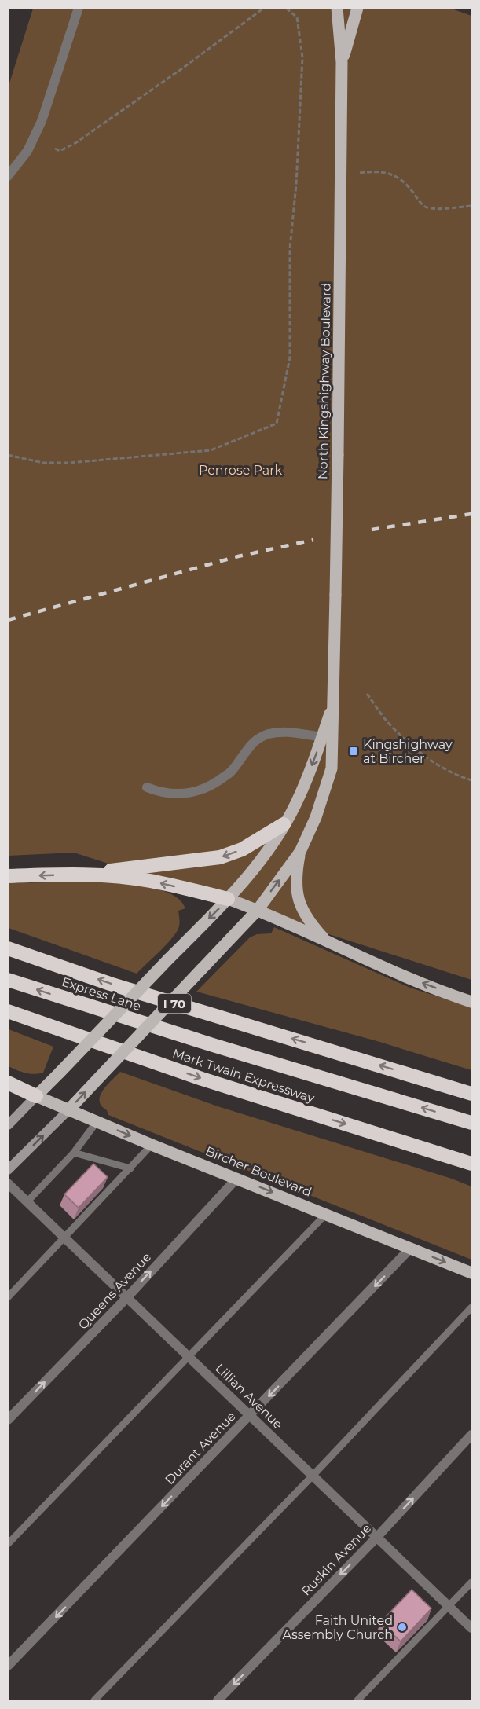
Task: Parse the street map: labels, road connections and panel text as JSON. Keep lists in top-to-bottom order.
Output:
{
  "streets": {
    "highway": ["Express Lane", "I 70", "Mark Twain Expressway"],
    "main road": ["North Kingshighway Boulevard", "Bircher Boulevard"],
    "street": [
      "Queens Avenue",
      "Lillian Avenue",
      "Durant Avenue",
      "Ruskin Avenue"
    ]
  },
  "crossings": [
    ["North Kingshighway Boulevard", "Bircher Boulevard"],
    ["Bircher Boulevard", "Queens Avenue"],
    ["Bircher Boulevard", "Durant Avenue"],
    ["Queens Avenue", "Lillian Avenue"],
    ["Lillian Avenue", "Durant Avenue"],
    ["Lillian Avenue", "Ruskin Avenue"]
  ],
  "one_way": ["Bircher Boulevard", "Queens Avenue", "Durant Avenue"],
  "parks": ["Penrose Park"],
  "places": {
    "transit": ["Kingshighway at Bircher"],
    "other": ["Faith United Assembly Church"]
  }
}
